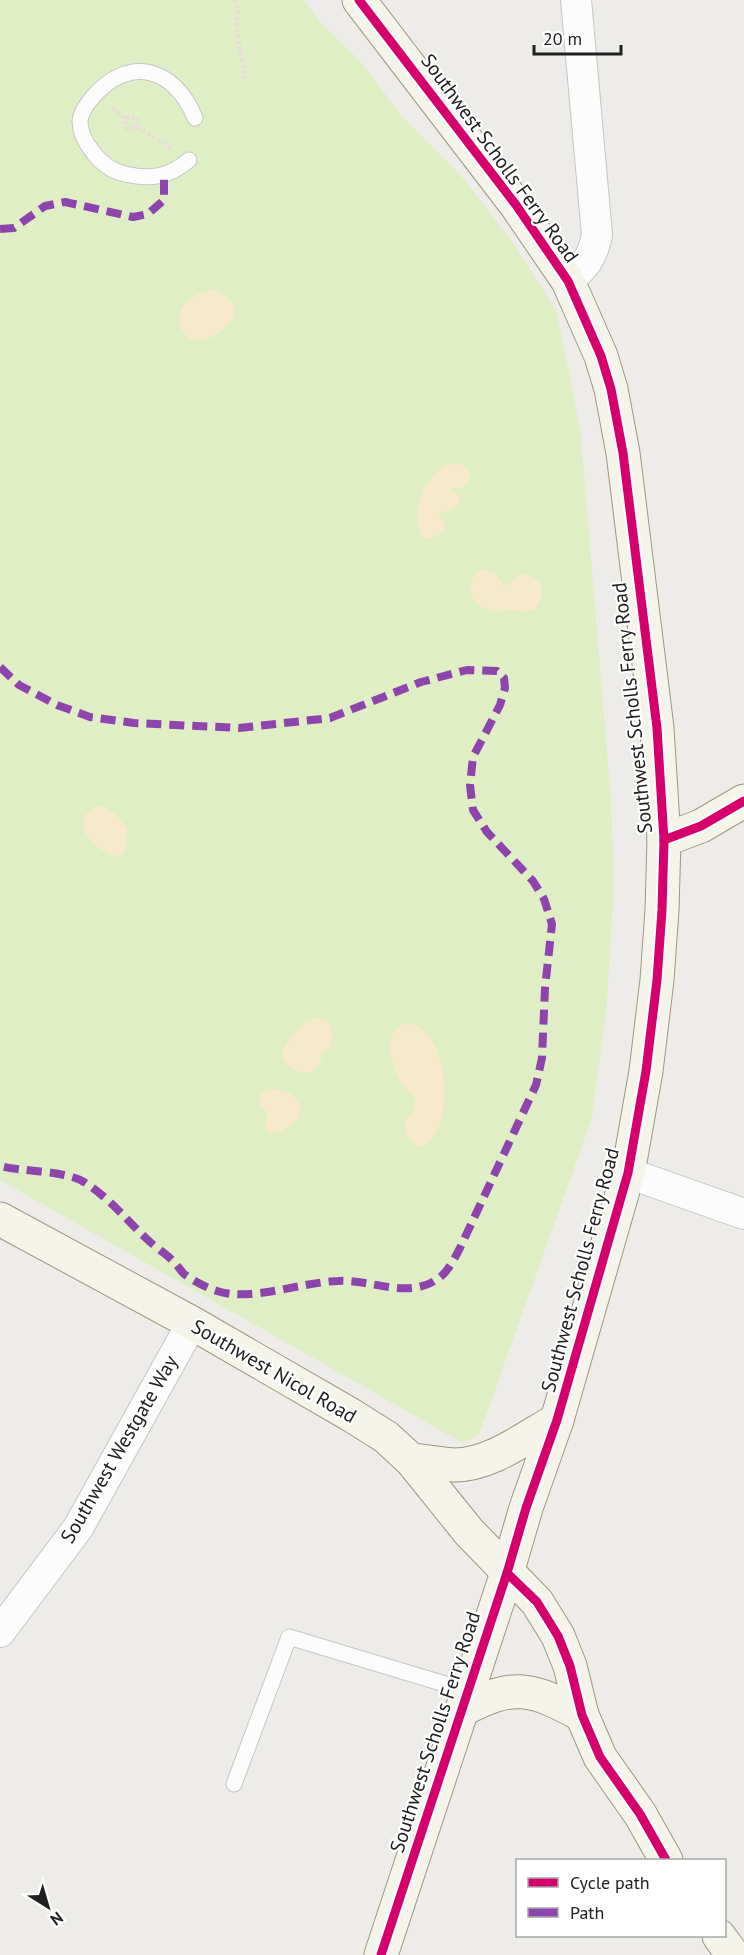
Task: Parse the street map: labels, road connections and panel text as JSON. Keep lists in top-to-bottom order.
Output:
{
  "streets": {
    "main road": ["Southwest Scholls Ferry Road", "Southwest Nicol Road"],
    "street": ["Southwest Westgate Way"]
  },
  "crossings": [
    ["Southwest Scholls Ferry Road", "Southwest Nicol Road"],
    ["Southwest Nicol Road", "Southwest Westgate Way"]
  ],
  "legend": ["Cycle path", "Path"],
  "scale_bar": "20 m",
  "north": "bottom right"
}
